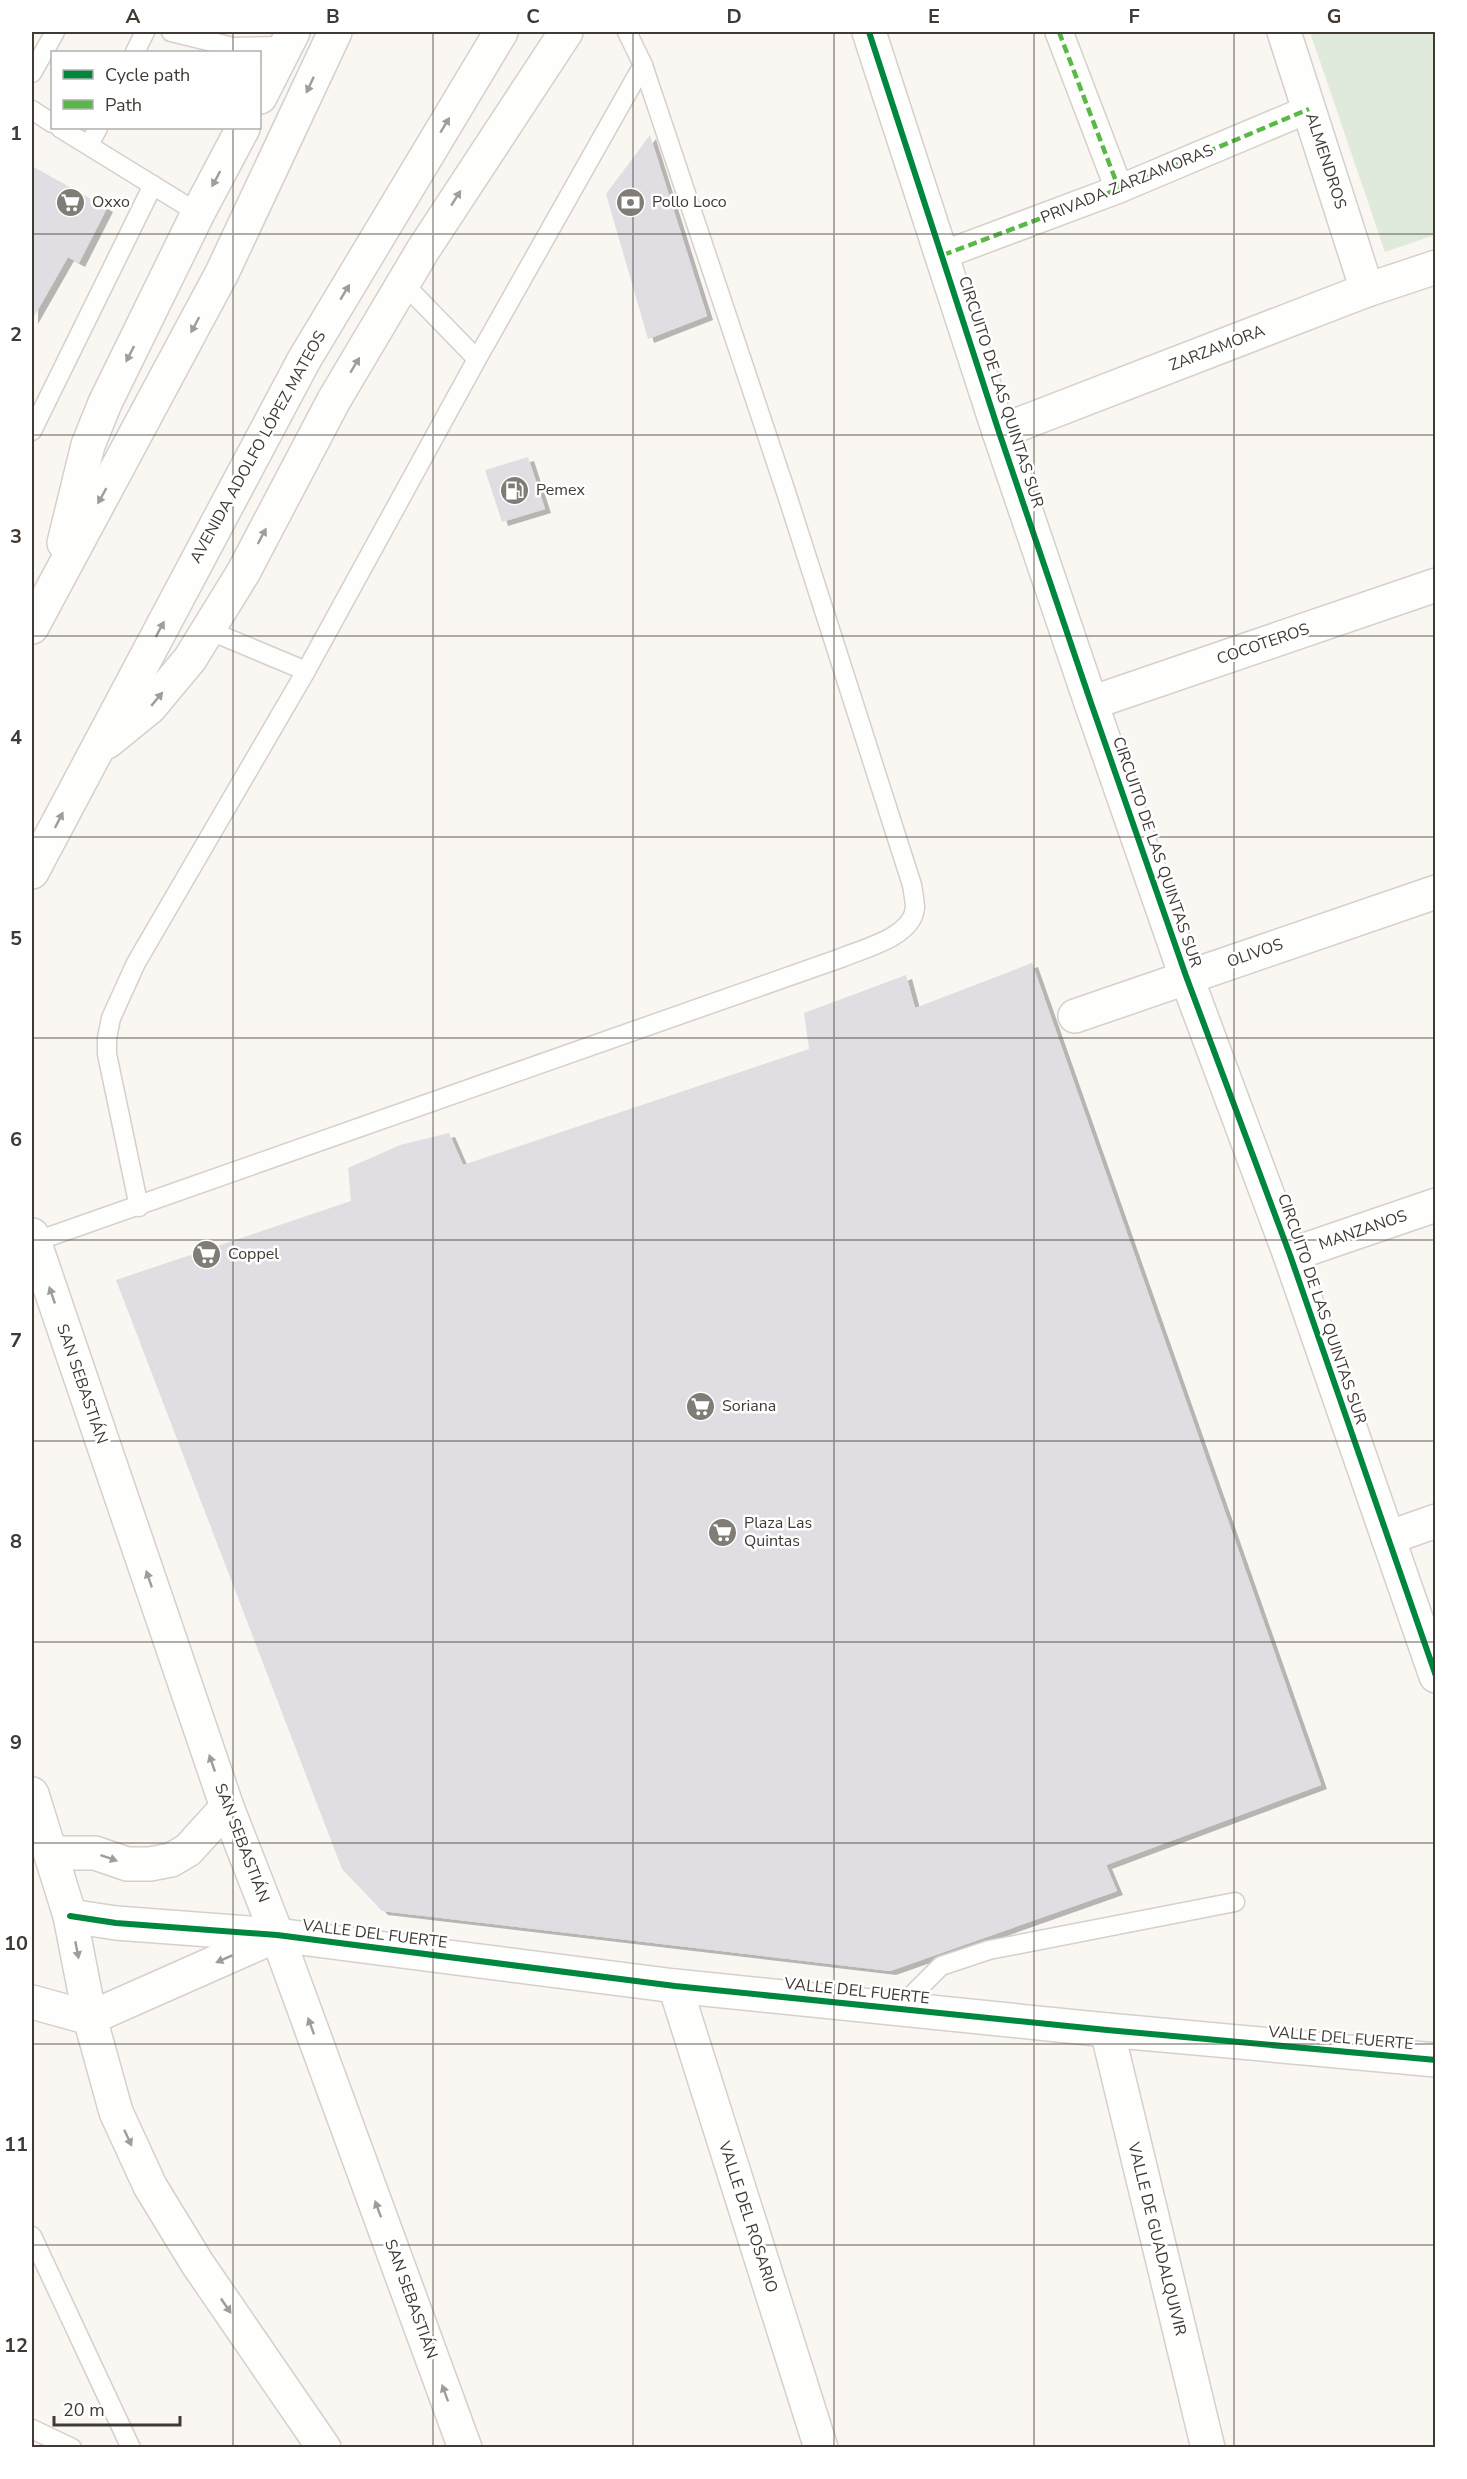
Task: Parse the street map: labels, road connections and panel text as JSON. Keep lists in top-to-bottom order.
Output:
{
  "streets": {
    "street": [
      "ALMENDROS",
      "PRIVADA ZARZAMORAS",
      "ZARZAMORA",
      "CIRCUITO DE LAS QUINTAS SUR",
      "AVENIDA ADOLFO LÓPEZ MATEOS",
      "COCOTEROS",
      "OLIVOS",
      "MANZANOS",
      "SAN SEBASTIÁN",
      "VALLE DEL FUERTE",
      "VALLE DEL ROSARIO",
      "VALLE DE GUADALQUIVIR"
    ]
  },
  "crossings": [
    ["ALMENDROS", "PRIVADA ZARZAMORAS"],
    ["ALMENDROS", "ZARZAMORA"],
    ["PRIVADA ZARZAMORAS", "CIRCUITO DE LAS QUINTAS SUR"],
    ["ZARZAMORA", "CIRCUITO DE LAS QUINTAS SUR"],
    ["CIRCUITO DE LAS QUINTAS SUR", "COCOTEROS"],
    ["CIRCUITO DE LAS QUINTAS SUR", "OLIVOS"],
    ["CIRCUITO DE LAS QUINTAS SUR", "MANZANOS"],
    ["SAN SEBASTIÁN", "VALLE DEL FUERTE"],
    ["VALLE DEL FUERTE", "VALLE DEL ROSARIO"],
    ["VALLE DEL FUERTE", "VALLE DE GUADALQUIVIR"]
  ],
  "places": {
    "supermarket": [
      "Oxxo",
      "Coppel",
      "Soriana",
      "Plaza Las Quintas"
    ],
    "bank": ["Pollo Loco"],
    "fuel station": ["Pemex"]
  },
  "legend": ["Cycle path", "Path"],
  "scale_bar": "20 m",
  "grid": {
    "columns": [
      "A",
      "B",
      "C",
      "D",
      "E",
      "F",
      "G"
    ],
    "rows": [
      "1",
      "2",
      "3",
      "4",
      "5",
      "6",
      "7",
      "8",
      "9",
      "10",
      "11",
      "12"
    ]
  }
}
